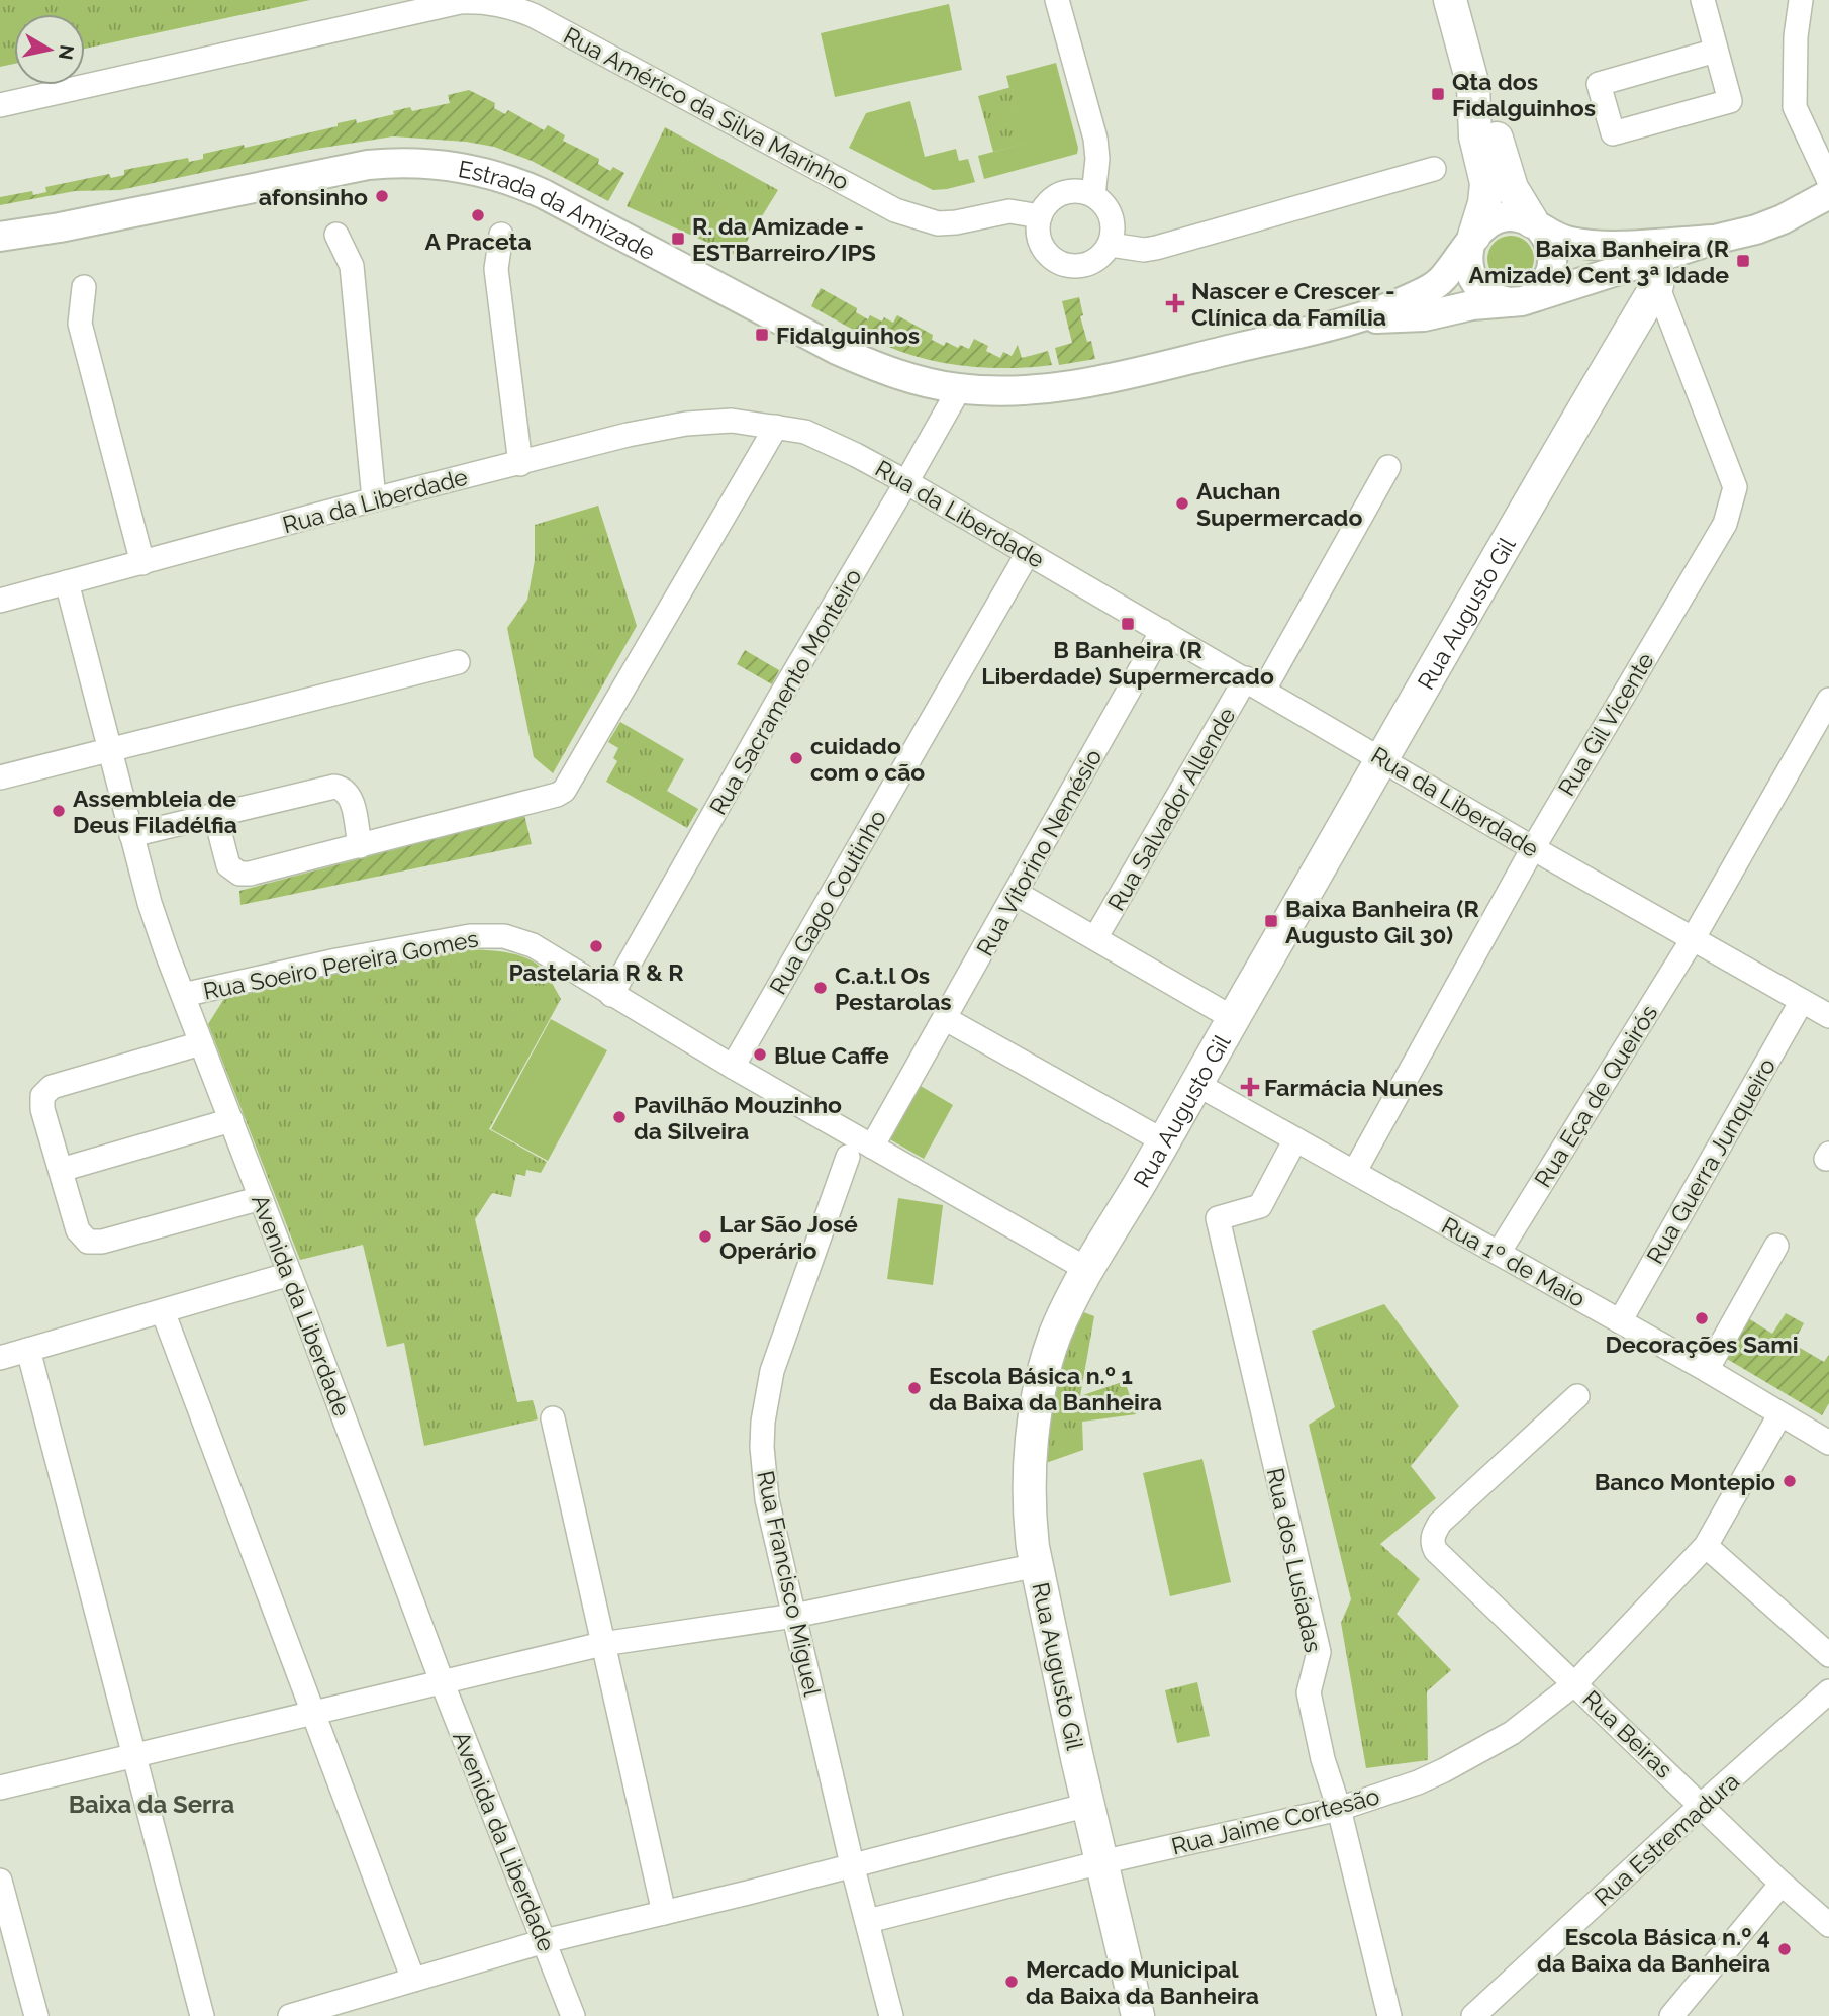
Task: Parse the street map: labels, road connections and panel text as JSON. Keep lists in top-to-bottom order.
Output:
{
  "streets": {
    "main road": ["Rua Augusto Gil"],
    "street": [
      "Rua Américo da Silva Marinho",
      "Estrada da Amizade",
      "Rua da Liberdade",
      "Rua Sacramento Monteiro",
      "Rua Gil Vicente",
      "Rua Salvador Allende",
      "Rua Vitorino Nemésio",
      "Rua Gago Coutinho",
      "Rua Soeiro Pereira Gomes",
      "Rua Eça de Queirós",
      "Rua Guerra Junqueiro",
      "Rua 1º de Maio",
      "Avenida da Liberdade",
      "Rua dos Lusíadas",
      "Rua Francisco Miguel",
      "Rua Beiras",
      "Rua Jaime Cortesão",
      "Rua Estremadura"
    ]
  },
  "crossings": [
    ["Estrada da Amizade", "Rua Sacramento Monteiro"],
    ["Rua da Liberdade", "Rua Augusto Gil"],
    ["Rua da Liberdade", "Rua Sacramento Monteiro"],
    ["Rua da Liberdade", "Rua Gil Vicente"],
    ["Rua da Liberdade", "Rua Salvador Allende"],
    ["Rua da Liberdade", "Rua Vitorino Nemésio"],
    ["Rua da Liberdade", "Rua Gago Coutinho"],
    ["Rua da Liberdade", "Rua Eça de Queirós"],
    ["Rua da Liberdade", "Rua Guerra Junqueiro"],
    ["Rua da Liberdade", "Avenida da Liberdade"],
    ["Rua Augusto Gil", "Rua Gil Vicente"],
    ["Rua Augusto Gil", "Rua Soeiro Pereira Gomes"],
    ["Rua Augusto Gil", "Rua 1º de Maio"],
    ["Rua Augusto Gil", "Rua Jaime Cortesão"],
    ["Rua Sacramento Monteiro", "Rua Soeiro Pereira Gomes"],
    ["Rua Gil Vicente", "Rua 1º de Maio"],
    ["Rua Vitorino Nemésio", "Rua Soeiro Pereira Gomes"],
    ["Rua Gago Coutinho", "Rua Soeiro Pereira Gomes"],
    ["Rua Soeiro Pereira Gomes", "Avenida da Liberdade"],
    ["Rua Eça de Queirós", "Rua 1º de Maio"],
    ["Rua Guerra Junqueiro", "Rua 1º de Maio"],
    ["Rua 1º de Maio", "Rua dos Lusíadas"],
    ["Rua 1º de Maio", "Rua Jaime Cortesão"],
    ["Rua dos Lusíadas", "Rua Jaime Cortesão"],
    ["Rua Francisco Miguel", "Rua Jaime Cortesão"],
    ["Rua Beiras", "Rua Jaime Cortesão"],
    ["Rua Beiras", "Rua Estremadura"]
  ],
  "districts": ["Baixa da Serra"],
  "places": {
    "transit": [
      "Qta dos Fidalguinhos",
      "R. da Amizade - ESTBarreiro/IPS",
      "Baixa Banheira (R Amizade) Cent 3ª Idade",
      "Fidalguinhos",
      "B Banheira (R Liberdade) Supermercado",
      "Baixa Banheira (R Augusto Gil 30)"
    ],
    "other": [
      "afonsinho",
      "A Praceta",
      "Auchan Supermercado",
      "cuidado com o cão",
      "Assembleia de Deus Filadélfia",
      "Pastelaria R & R",
      "C.a.t.l Os Pestarolas",
      "Blue Caffe",
      "Pavilhão Mouzinho da Silveira",
      "Lar São José Operário",
      "Decorações Sami",
      "Escola Básica n.º 1 da Baixa da Banheira",
      "Banco Montepio",
      "Escola Básica n.º 4 da Baixa da Banheira",
      "Mercado Municipal da Baixa da Banheira"
    ],
    "health": ["Nascer e Crescer - Clínica da Família", "Farmácia Nunes"]
  },
  "north": "right"
}
